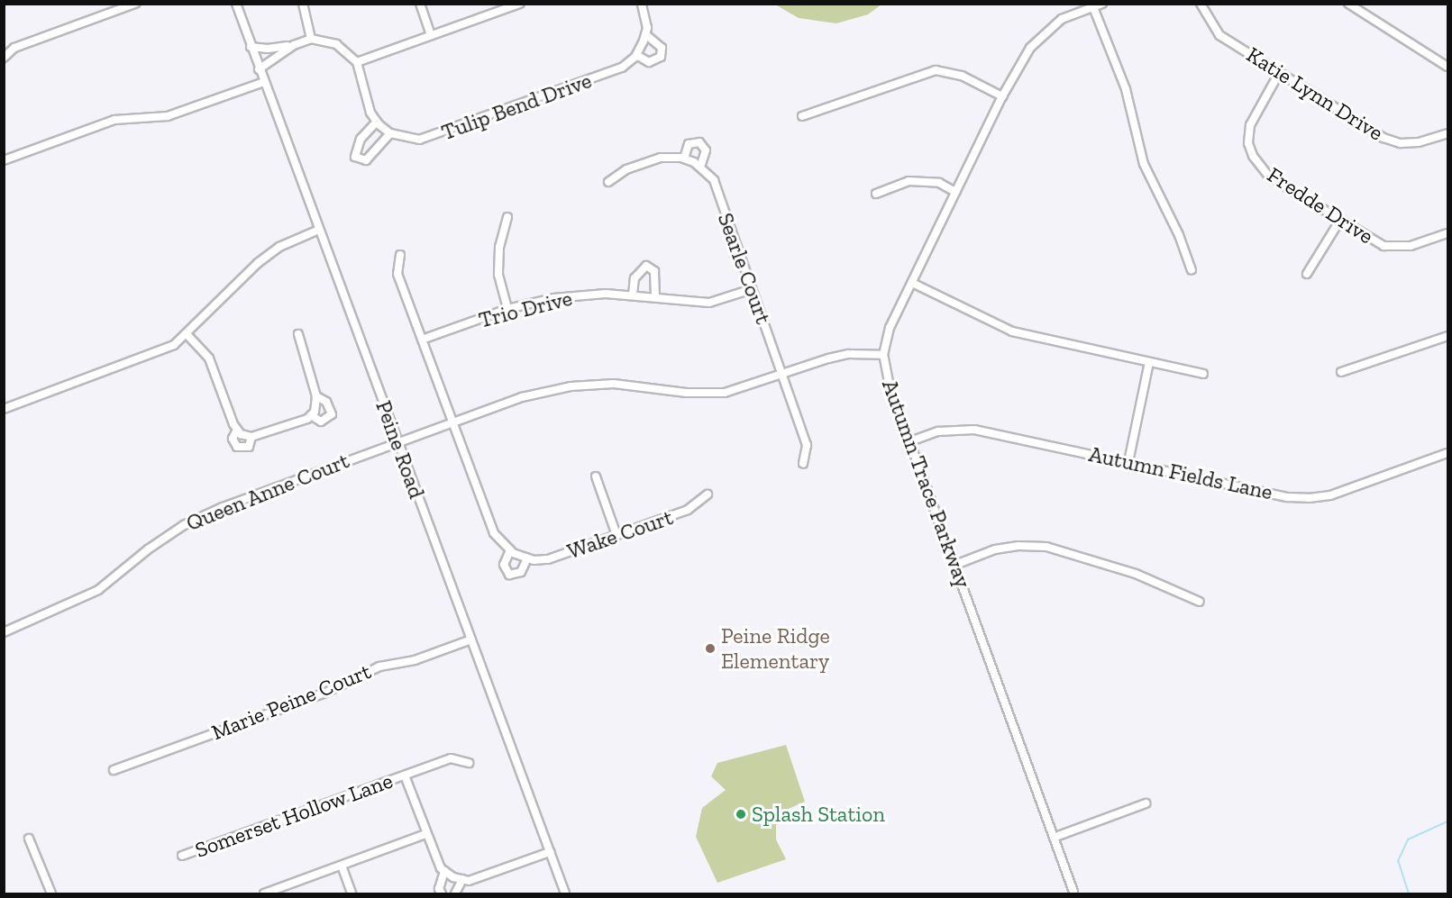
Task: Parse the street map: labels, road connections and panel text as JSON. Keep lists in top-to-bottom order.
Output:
{
  "streets": {
    "street": [
      "Katie Lynn Drive",
      "Tulip Bend Drive",
      "Fredde Drive",
      "Searle Court",
      "Trio Drive",
      "Peine Road",
      "Autumn Fields Lane",
      "Autumn Trace Parkway",
      "Queen Anne Court",
      "Wake Court",
      "Marie Peine Court",
      "Somerset Hollow Lane"
    ]
  },
  "crossings": [
    ["Katie Lynn Drive", "Fredde Drive"],
    ["Searle Court", "Trio Drive"],
    ["Searle Court", "Queen Anne Court"],
    ["Trio Drive", "Wake Court"],
    ["Peine Road", "Queen Anne Court"],
    ["Peine Road", "Marie Peine Court"],
    ["Autumn Fields Lane", "Autumn Trace Parkway"],
    ["Autumn Trace Parkway", "Queen Anne Court"],
    ["Queen Anne Court", "Wake Court"]
  ],
  "places": ["Peine Ridge Elementary", "Splash Station"]
}
